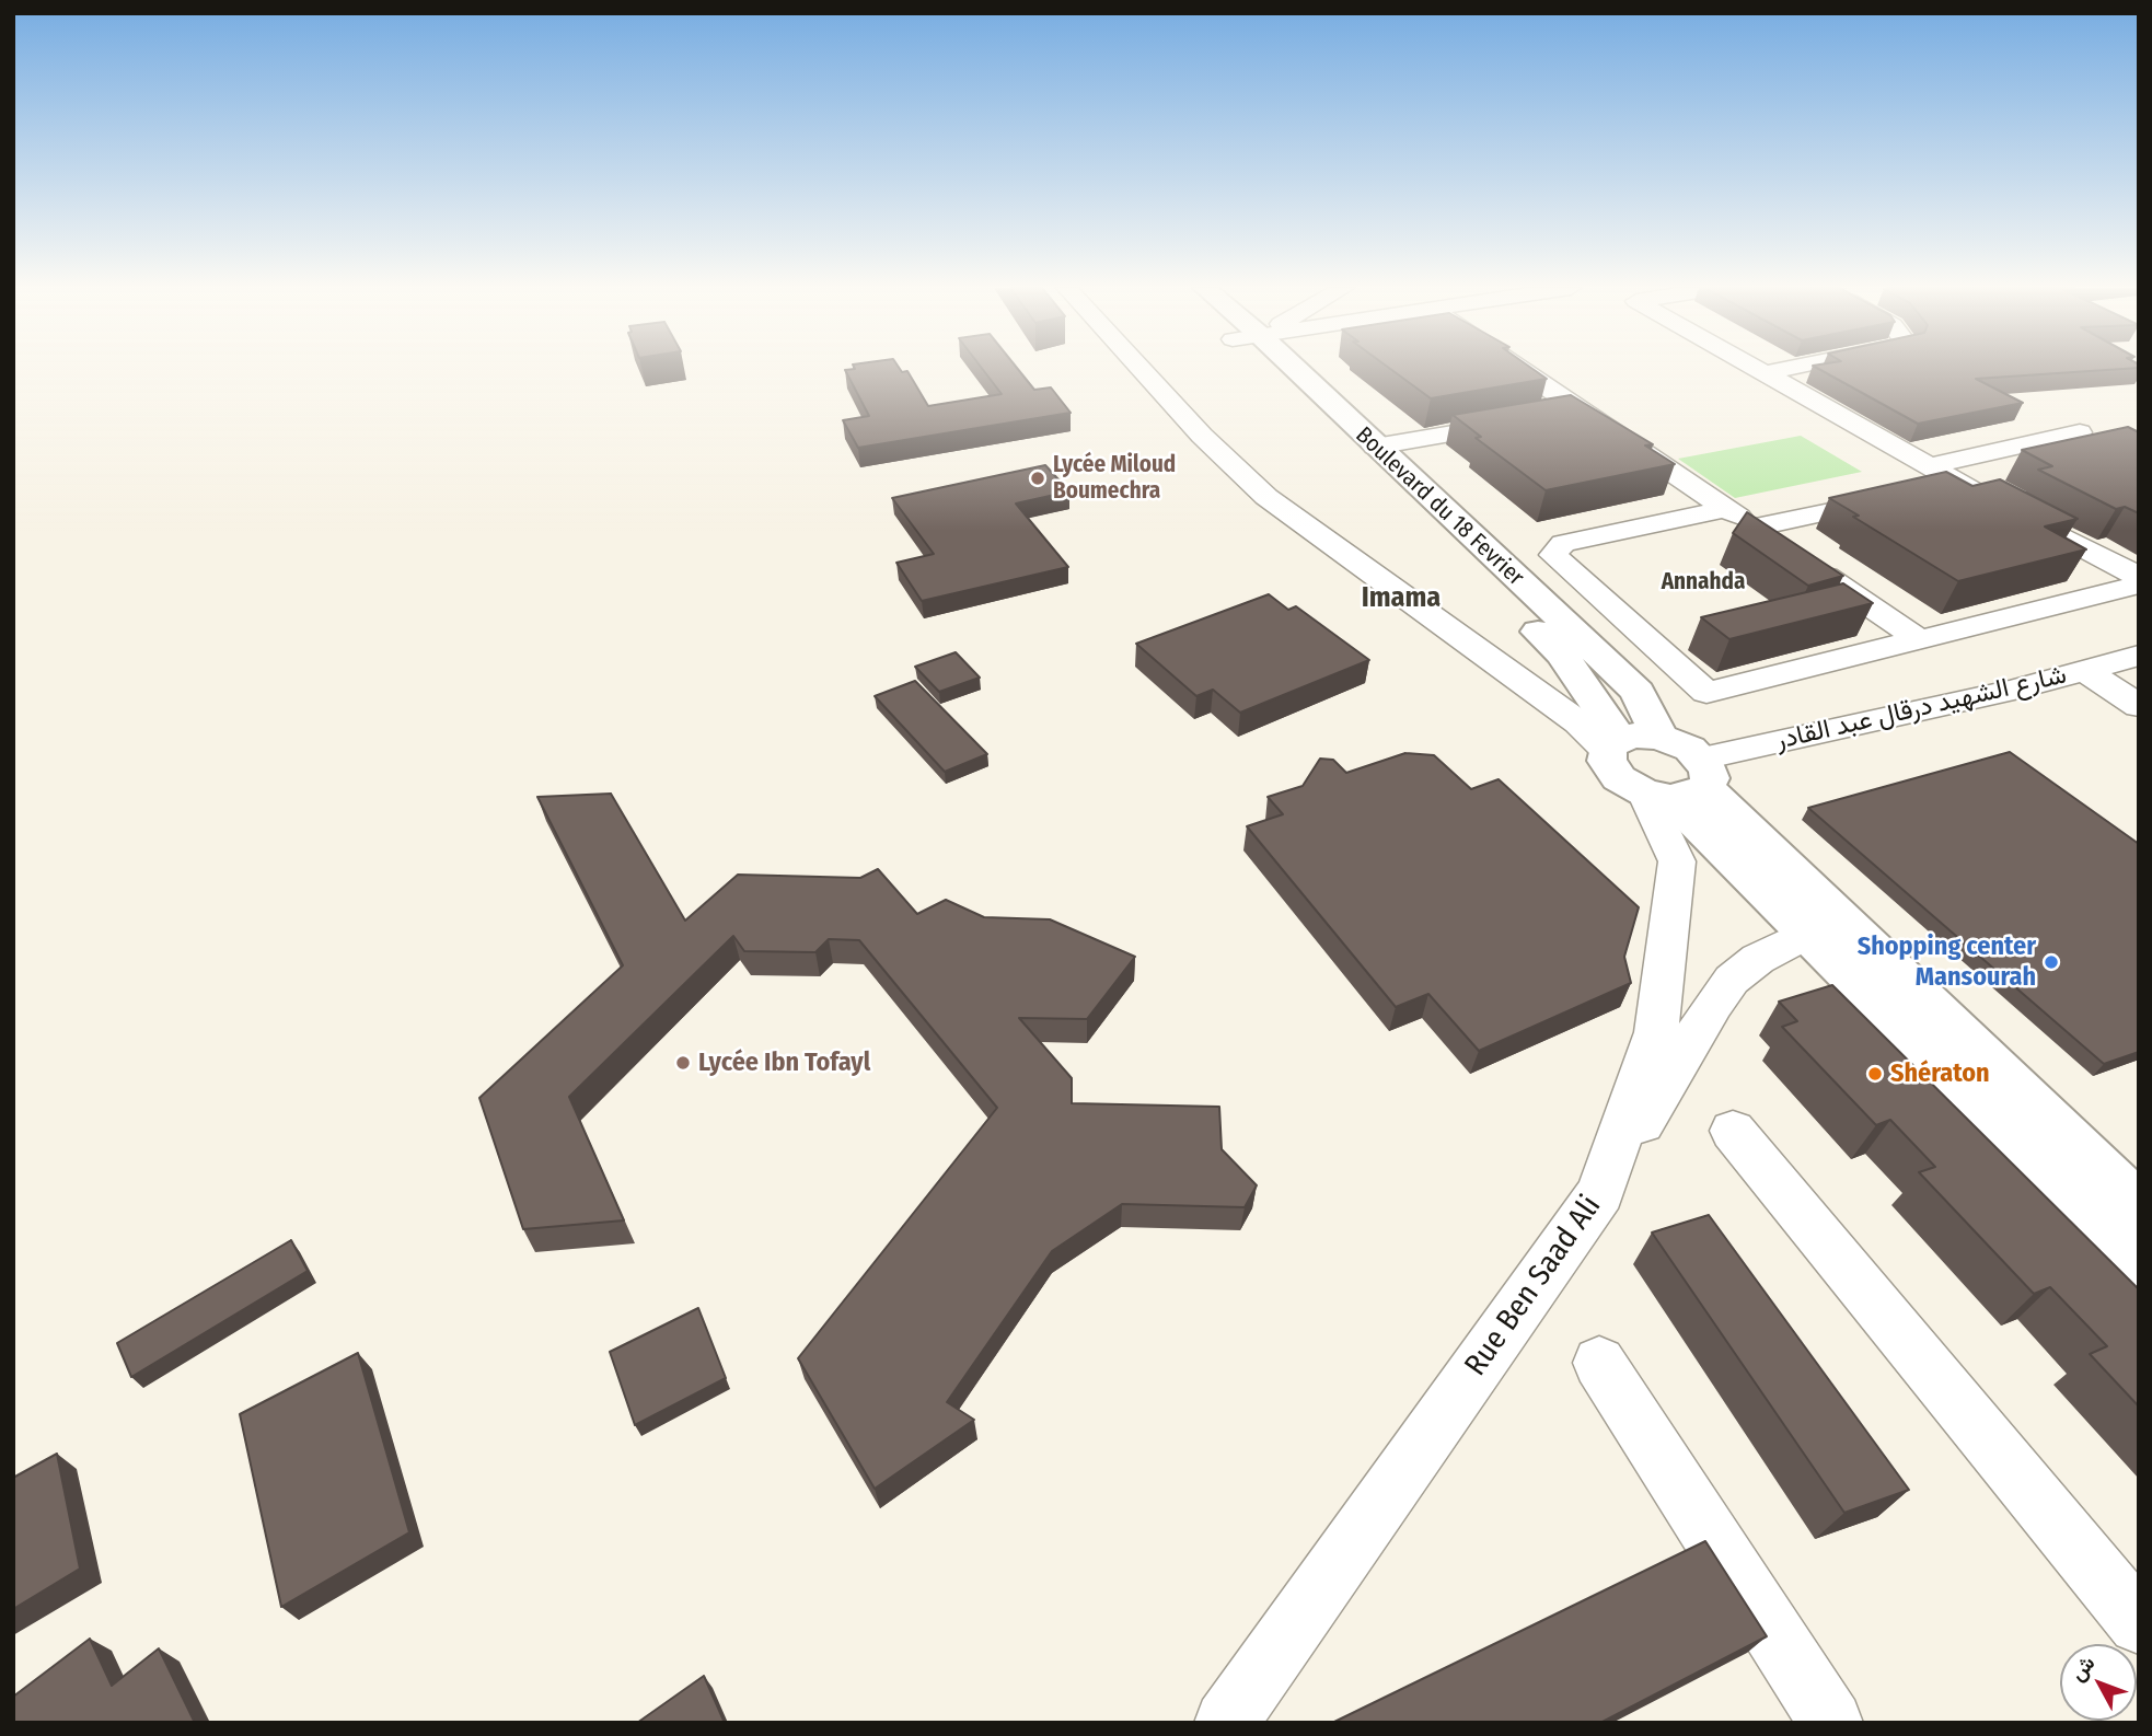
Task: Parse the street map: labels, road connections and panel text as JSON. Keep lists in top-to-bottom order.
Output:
{
  "streets": {
    "main road": ["Boulevard du 18 Fevrier"],
    "street": ["شارع الشهيد درقال عبد القادر", "Rue Ben Saad Ali"]
  },
  "crossings": [
    ["Boulevard du 18 Fevrier", "شارع الشهيد درقال عبد القادر"],
    ["Boulevard du 18 Fevrier", "Rue Ben Saad Ali"],
    ["شارع الشهيد درقال عبد القادر", "Rue Ben Saad Ali"]
  ],
  "districts": ["Annahda", "Imama"],
  "places": [
    "Lycée Miloud Boumechra",
    "Shopping center Mansourah",
    "Lycée Ibn Tofayl",
    "Shératon"
  ],
  "north": "top left"
}
